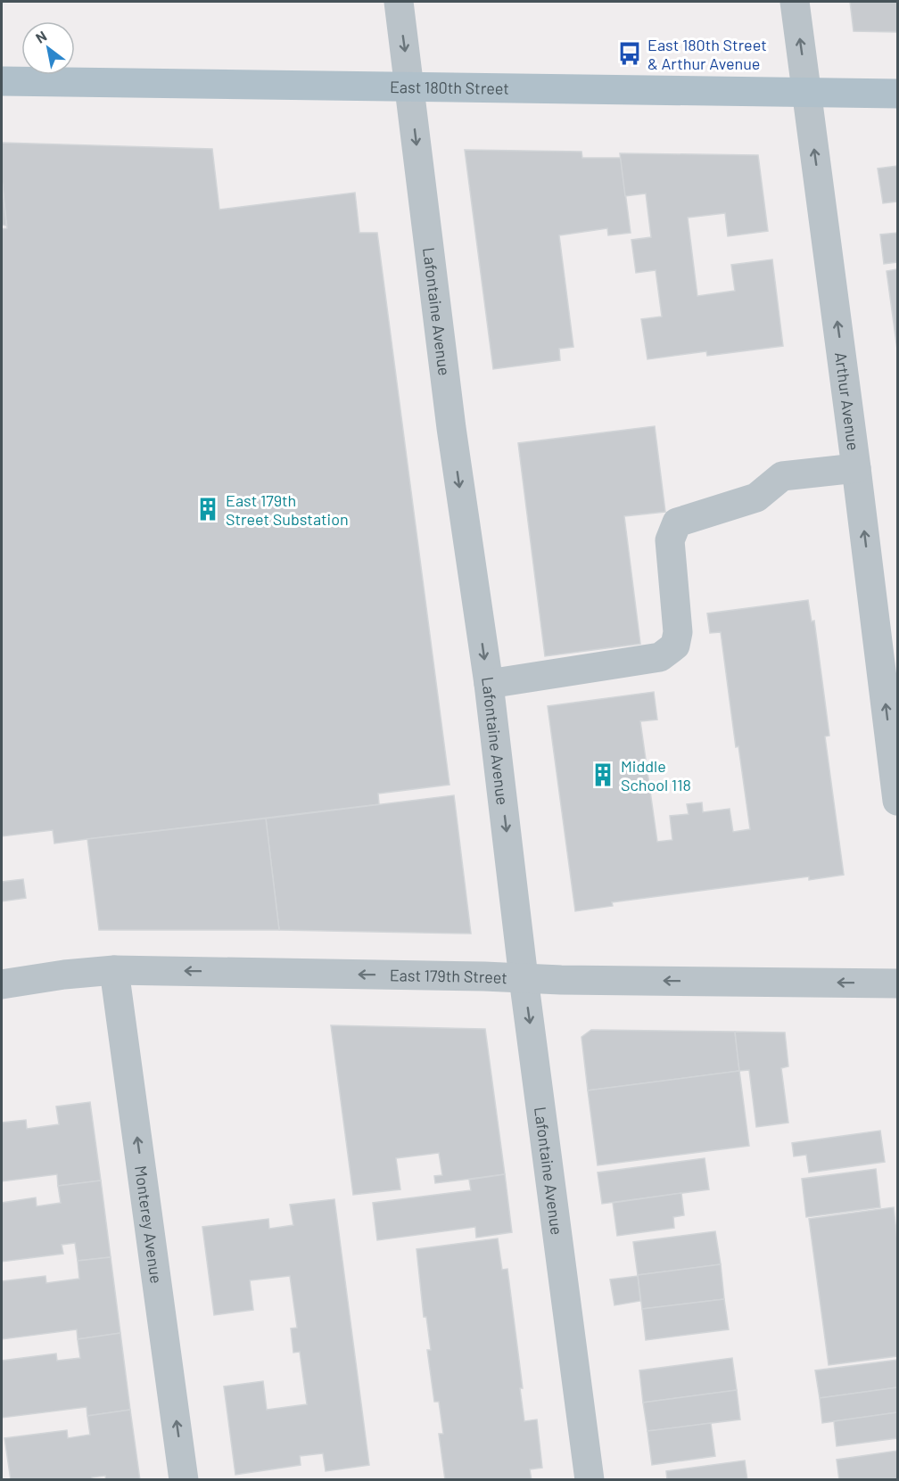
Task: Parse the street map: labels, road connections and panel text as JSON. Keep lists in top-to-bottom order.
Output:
{
  "streets": {
    "main road": ["East 180th Street"],
    "street": [
      "Lafontaine Avenue",
      "Arthur Avenue",
      "East 179th Street",
      "Monterey Avenue"
    ]
  },
  "crossings": [
    ["East 180th Street", "Lafontaine Avenue"],
    ["East 180th Street", "Arthur Avenue"],
    ["Lafontaine Avenue", "East 179th Street"],
    ["East 179th Street", "Monterey Avenue"]
  ],
  "one_way": [
    "Lafontaine Avenue",
    "Arthur Avenue",
    "East 179th Street",
    "Monterey Avenue"
  ],
  "places": {
    "bus stop": ["East 180th Street & Arthur Avenue"],
    "building": ["East 179th Street Substation", "Middle School 118"]
  },
  "north": "top left"
}
